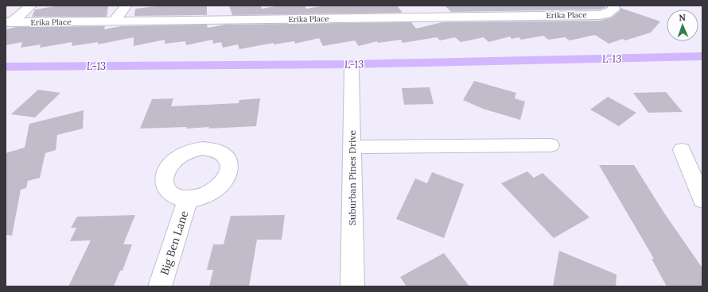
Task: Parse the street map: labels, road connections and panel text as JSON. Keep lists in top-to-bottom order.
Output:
{
  "streets": {
    "street": ["Erika Place", "Suburban Pines Drive", "Big Ben Lane"]
  },
  "water": ["L-13"],
  "north": "top"
}
